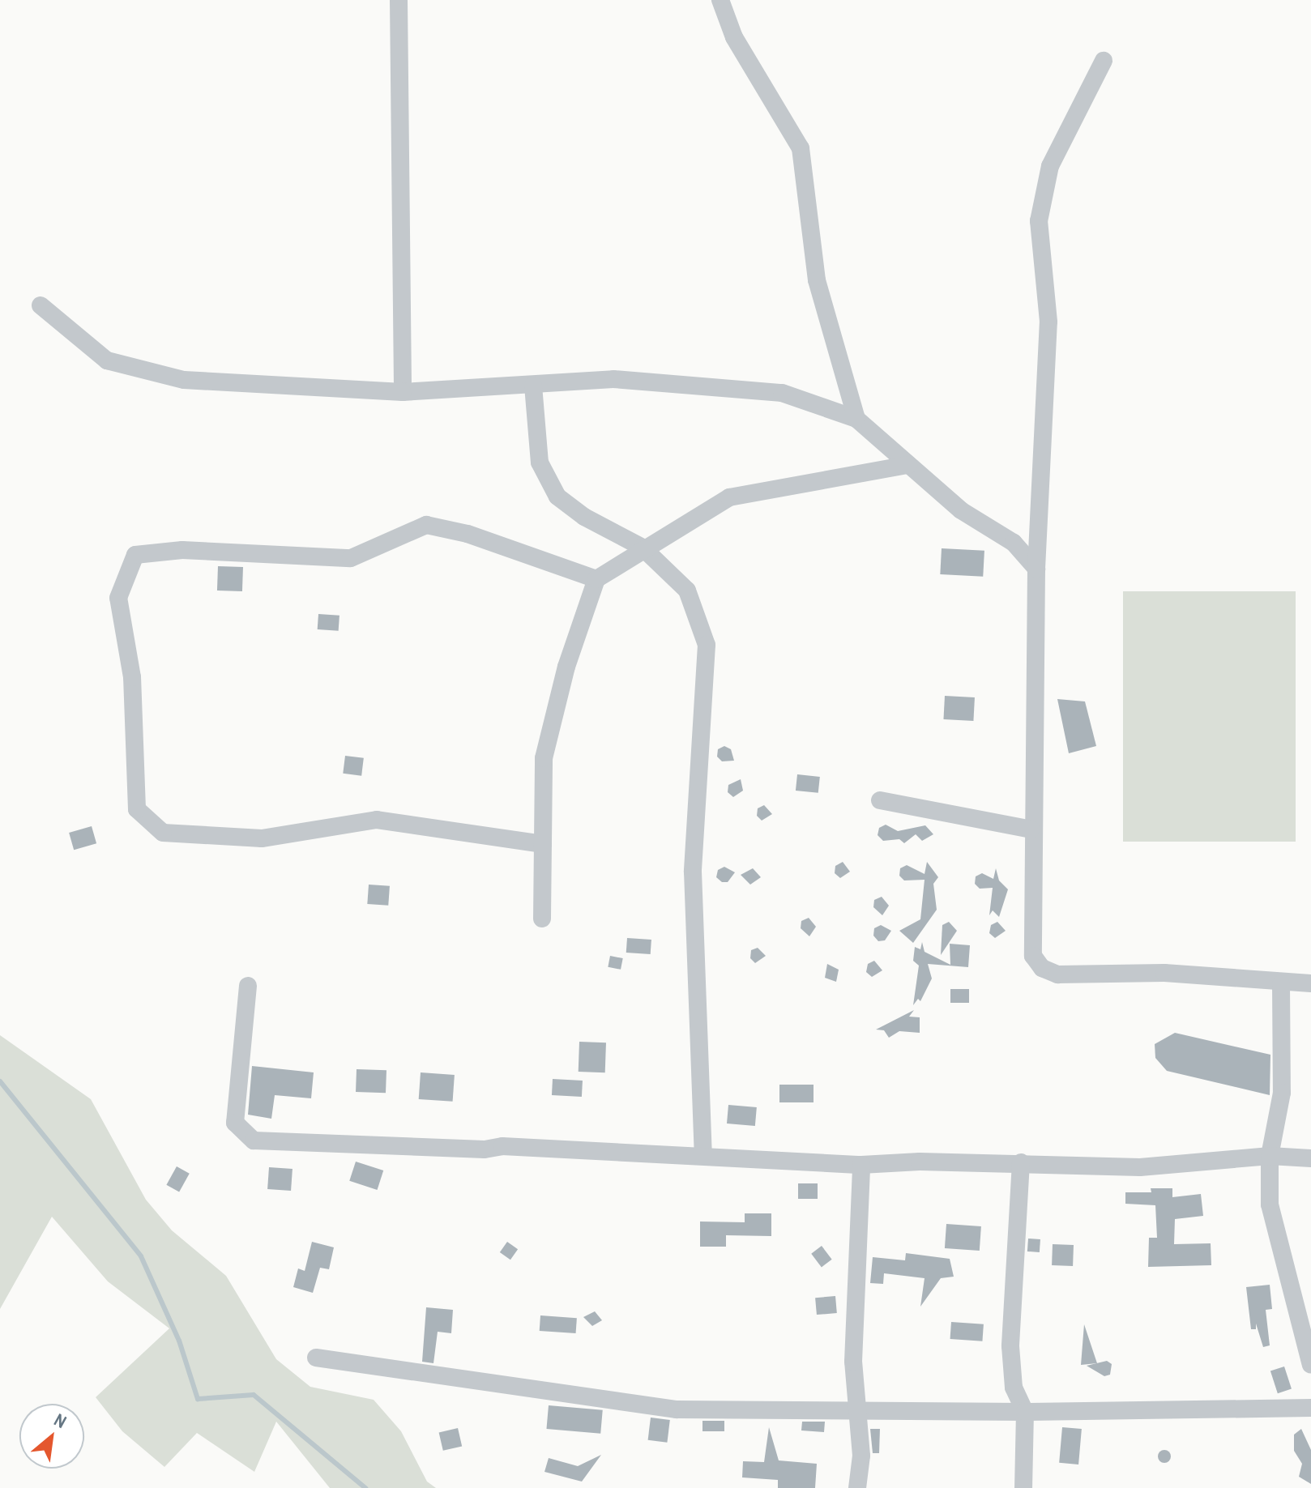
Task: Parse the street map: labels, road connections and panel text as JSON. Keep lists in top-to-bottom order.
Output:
{
  "north": "top right"
}
